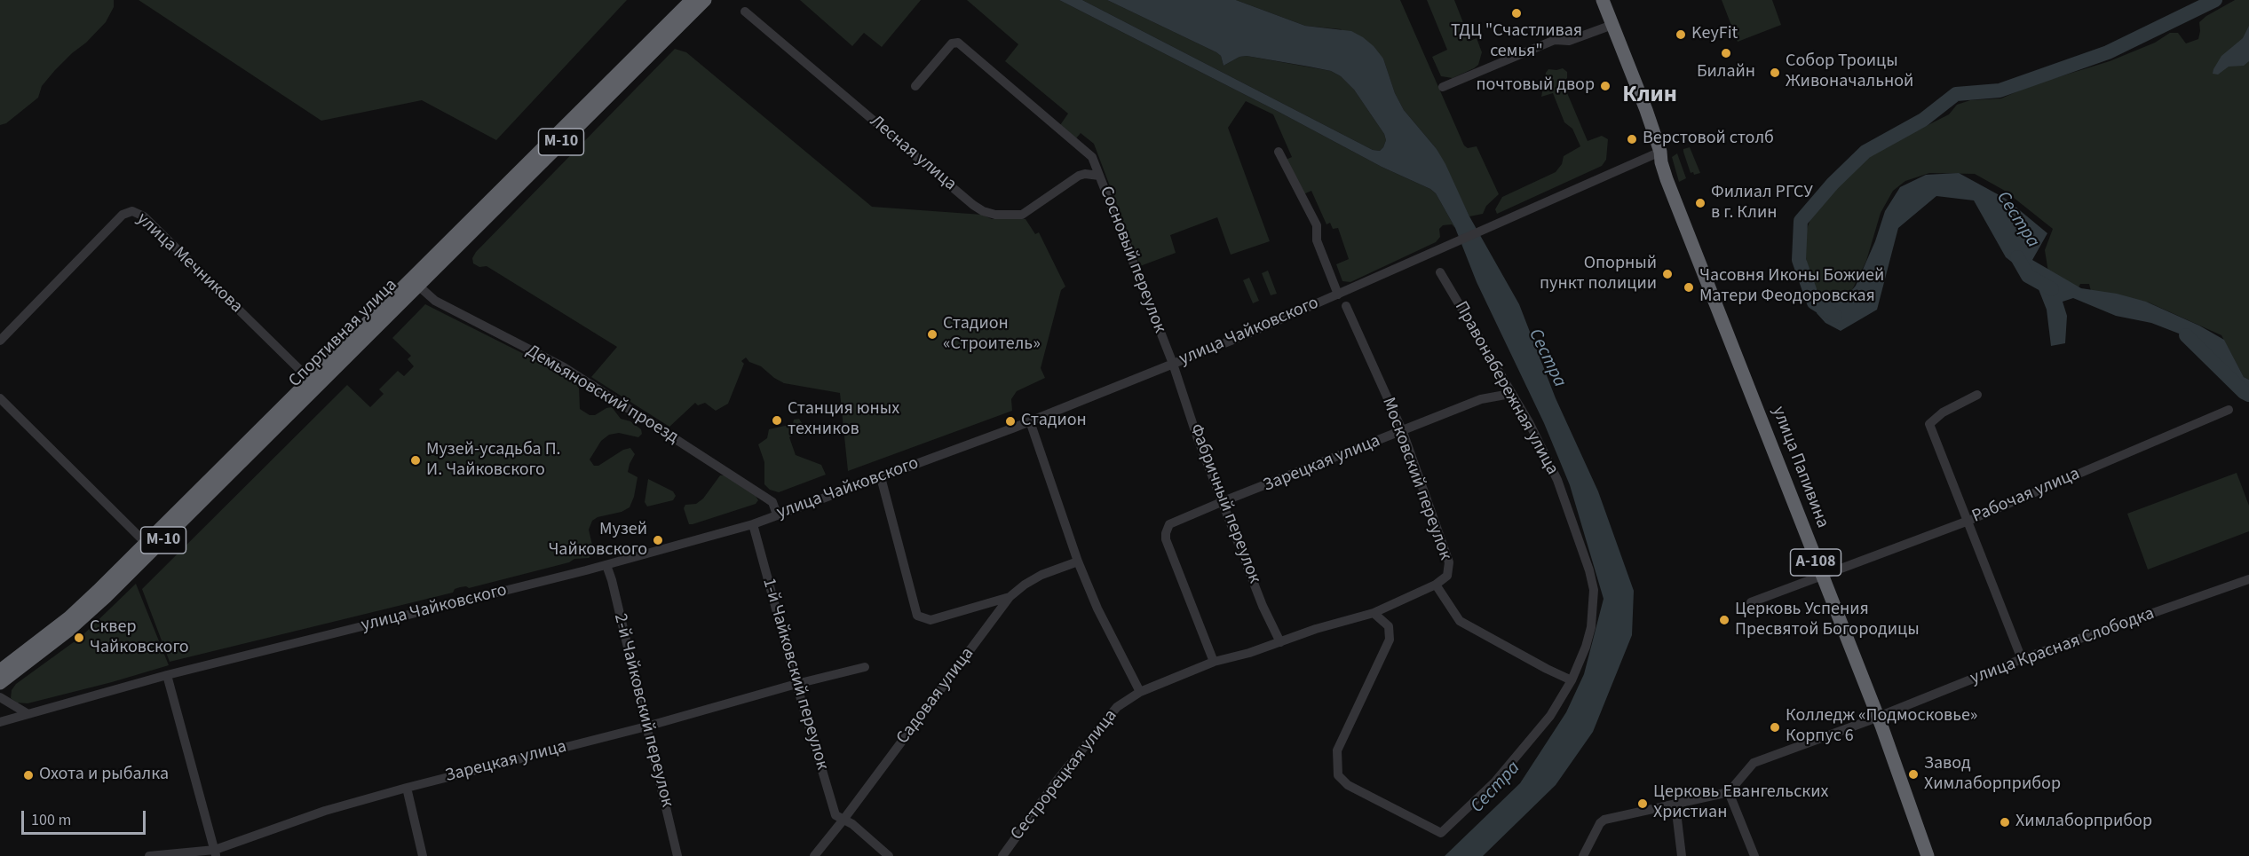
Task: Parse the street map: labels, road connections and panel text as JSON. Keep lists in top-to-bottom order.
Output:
{
  "streets": {
    "highway": [
      "М-10",
      "Спортивная улица",
      "улица Папивина",
      "А-108"
    ],
    "street": [
      "Лесная улица",
      "Сосновый переулок",
      "улица Мечникова",
      "улица Чайковского",
      "Правонабережная улица",
      "Демьяновский проезд",
      "Зарецкая улица",
      "Московский переулок",
      "Рабочая улица",
      "Фабричный переулок",
      "улица Красная Слободка",
      "1-й Чайковский переулок",
      "Садовая улица",
      "2-й Чайковский переулок",
      "Сестрорецкая улица"
    ]
  },
  "crossings": [
    ["Лесная улица", "Сосновый переулок"],
    ["Сосновый переулок", "улица Чайковского"],
    ["Сосновый переулок", "Фабричный переулок"],
    ["улица Мечникова", "Спортивная улица"],
    ["улица Чайковского", "Демьяновский проезд"],
    ["улица Чайковского", "улица Папивина"],
    ["улица Чайковского", "Фабричный переулок"],
    ["улица Чайковского", "А-108"],
    ["улица Чайковского", "1-й Чайковский переулок"],
    ["улица Чайковского", "2-й Чайковский переулок"],
    ["Спортивная улица", "Демьяновский проезд"],
    ["Правонабережная улица", "Зарецкая улица"],
    ["Правонабережная улица", "Московский переулок"],
    ["Зарецкая улица", "Московский переулок"],
    ["Зарецкая улица", "Фабричный переулок"],
    ["Зарецкая улица", "1-й Чайковский переулок"],
    ["Зарецкая улица", "2-й Чайковский переулок"],
    ["Зарецкая улица", "Сестрорецкая улица"],
    ["улица Папивина", "Рабочая улица"],
    ["улица Папивина", "А-108"],
    ["улица Папивина", "улица Красная Слободка"],
    ["Московский переулок", "Фабричный переулок"],
    ["Московский переулок", "Сестрорецкая улица"],
    ["Фабричный переулок", "Сестрорецкая улица"],
    ["1-й Чайковский переулок", "Садовая улица"]
  ],
  "districts": ["Клин"],
  "water": ["Сестра"],
  "places": [
    "ТДЦ \"Счастливая семья\"",
    "KeyFit",
    "Билайн",
    "Собор Троицы Живоначальной",
    "почтовый двор",
    "Верстовой столб",
    "Филиал РГСУ в г. Клин",
    "Опорный пункт полиции",
    "Часовня Иконы Божией Матери Феодоровская",
    "Стадион «Строитель»",
    "Станция юных техников",
    "Стадион",
    "Музей-усадьба П. И. Чайковского",
    "Музей Чайковского",
    "Церковь Успения Пресвятой Богородицы",
    "Сквер Чайковского",
    "Колледж «Подмосковье» Корпус 6",
    "Завод Химлаборприбор",
    "Охота и рыбалка",
    "Церковь Евангельских Христиан",
    "Химлаборприбор"
  ],
  "scale_bar": "100 m"
}
